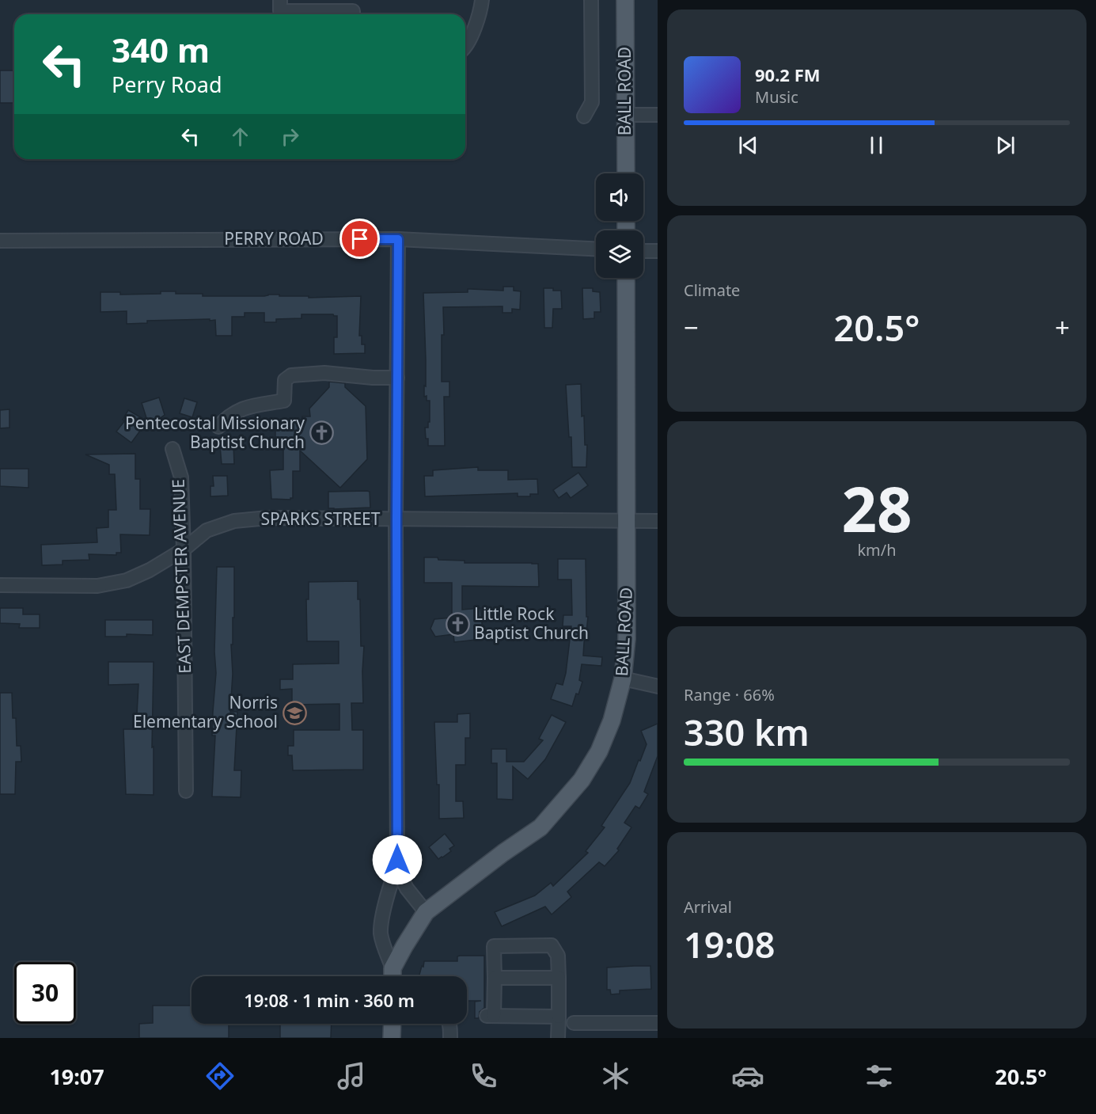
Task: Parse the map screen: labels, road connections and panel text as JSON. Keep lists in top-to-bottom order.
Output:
{
  "streets": {
    "main road": ["BALL ROAD"],
    "street": ["PERRY ROAD", "SPARKS STREET", "EAST DEMPSTER AVENUE"]
  },
  "crossings": [
    ["BALL ROAD", "SPARKS STREET"],
    ["SPARKS STREET", "EAST DEMPSTER AVENUE"]
  ],
  "places": {
    "church": ["Pentecostal Missionary Baptist Church", "Little Rock Baptist Church"],
    "school or university": ["Norris Elementary School"]
  },
  "page": {
    "turn": ["340 m", "Perry Road"],
    "song": ["90.2 FM", "Music"],
    "tile": [
      "Climate",
      ["28", "km/h"],
      ["Range · 66%", "330 km"],
      ["Arrival", "19:08"]
    ],
    "heat": ["−", "20.5°", "+"],
    "limit": "30",
    "trip": "19:08 · 1 min · 360 m",
    "tabs": ["19:07", "20.5°"]
  }
}
